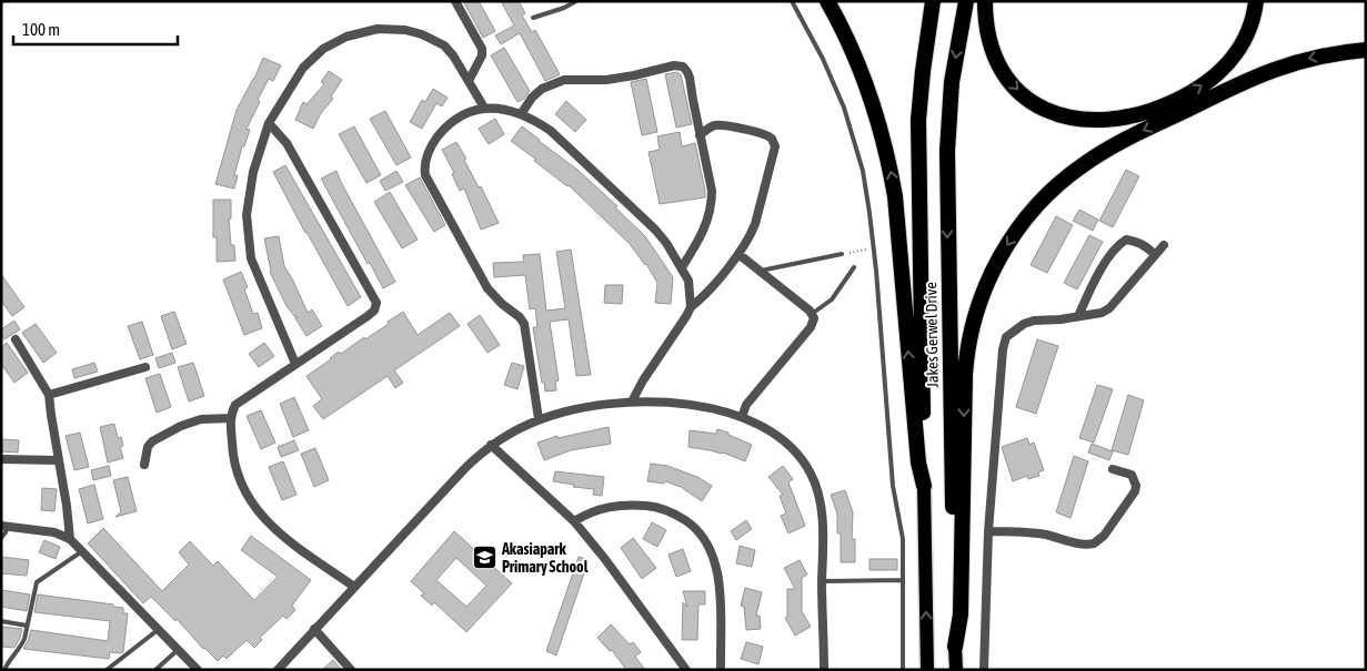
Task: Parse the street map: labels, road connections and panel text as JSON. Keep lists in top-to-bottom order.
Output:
{
  "streets": {
    "highway": ["Jakes Gerwel Drive"]
  },
  "places": {
    "school or university": ["Akasiapark Primary School"]
  },
  "scale_bar": "100 m"
}
